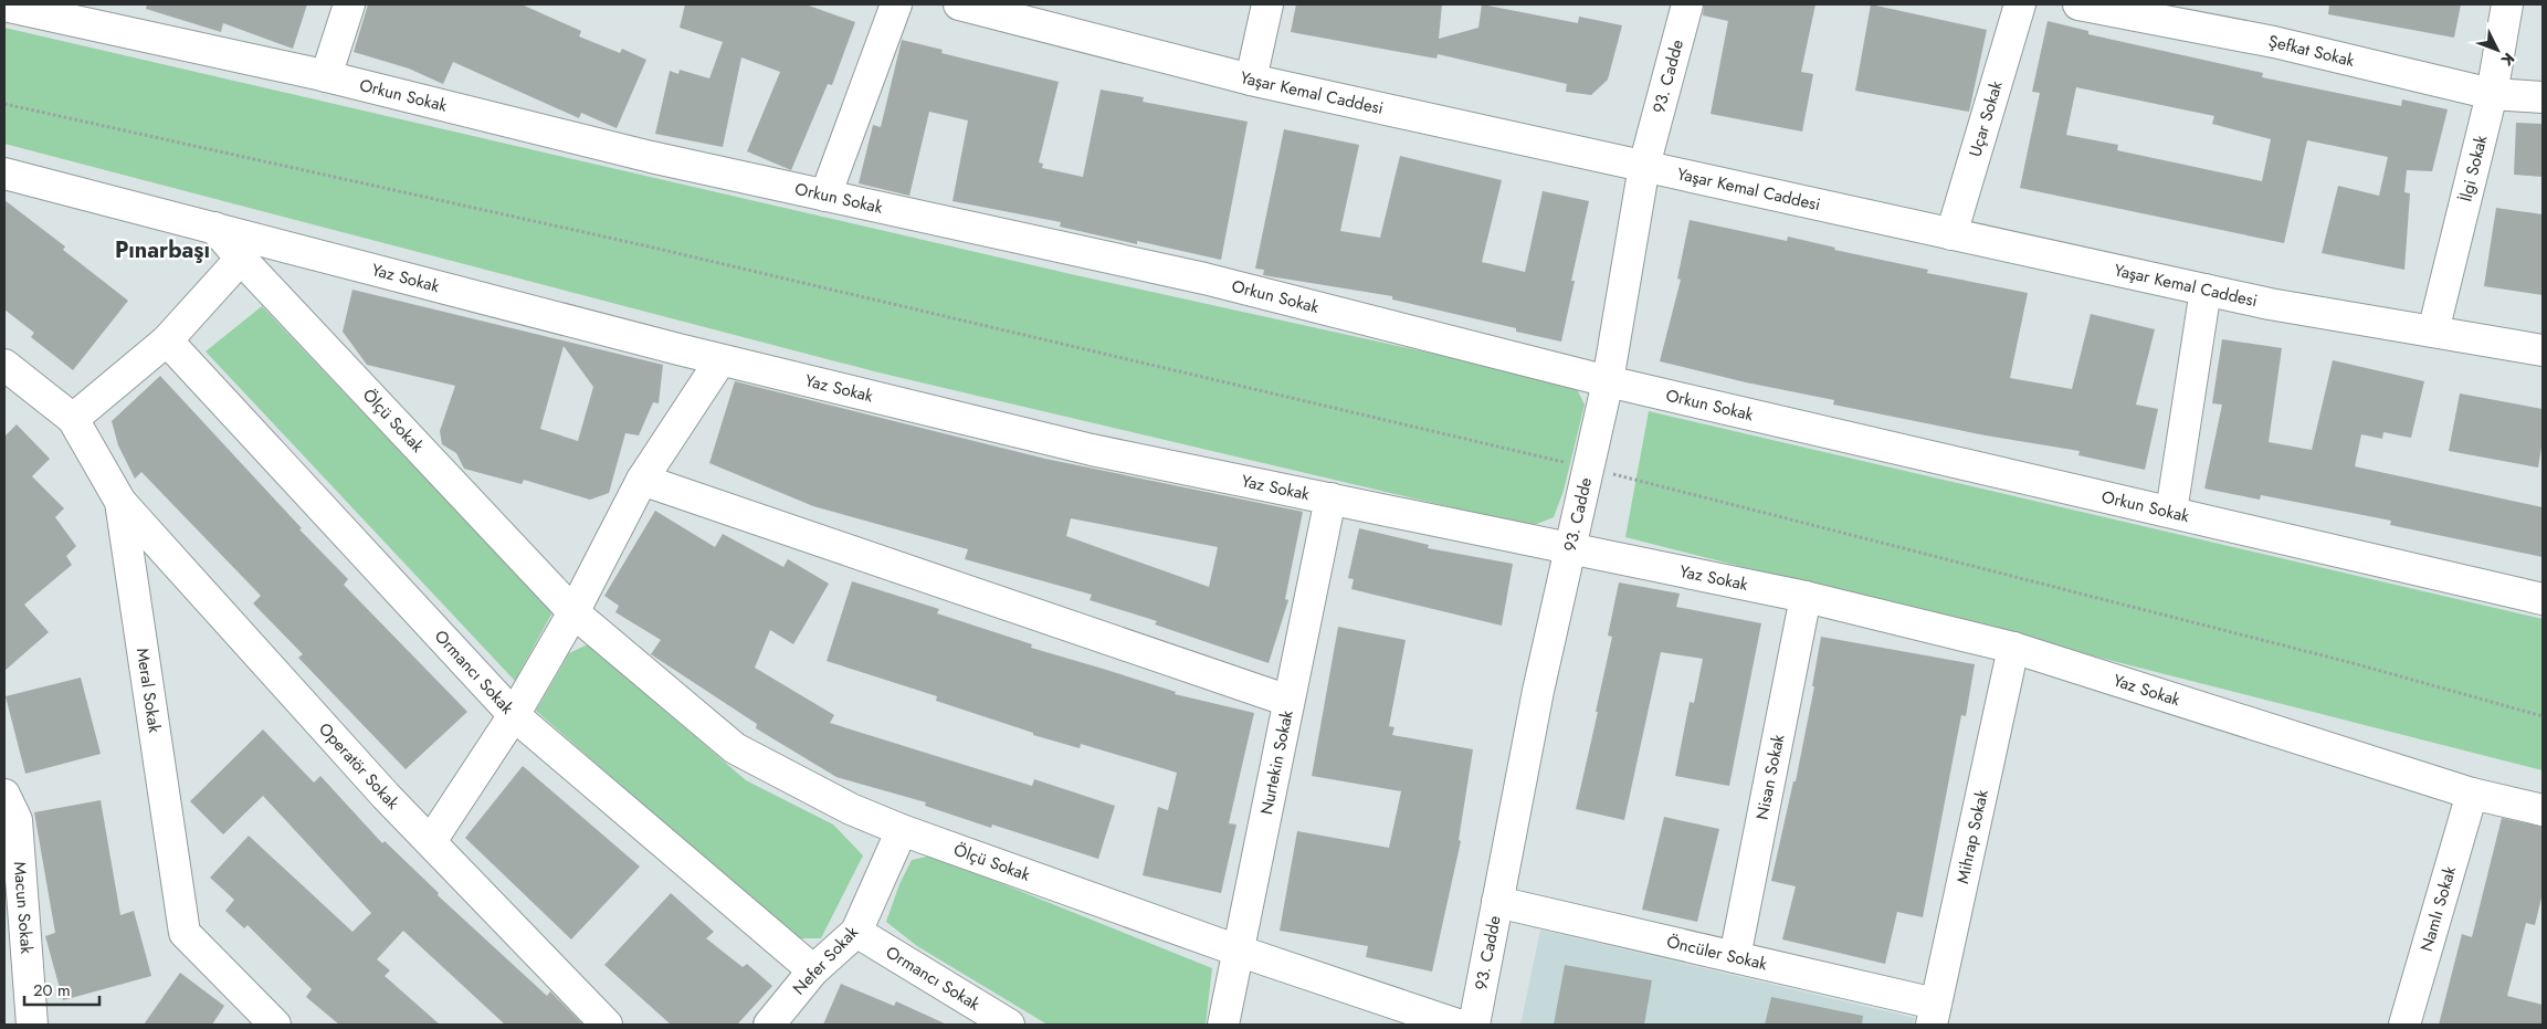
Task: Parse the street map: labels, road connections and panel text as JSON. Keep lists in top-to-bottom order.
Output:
{
  "streets": {
    "street": [
      "Şefkat Sokak",
      "93. Cadde",
      "Yaşar Kemal Caddesi",
      "Orkun Sokak",
      "Uçar Sokak",
      "İlgi Sokak",
      "Yaz Sokak",
      "Ölçü Sokak",
      "Ormancı Sokak",
      "Meral Sokak",
      "Nurtekin Sokak",
      "Operatör Sokak",
      "Nisan Sokak",
      "Mihrap Sokak",
      "Macun Sokak",
      "Namlı Sokak",
      "Öncüler Sokak",
      "Nefer Sokak"
    ]
  },
  "crossings": [
    ["Şefkat Sokak", "İlgi Sokak"],
    ["93. Cadde", "Yaşar Kemal Caddesi"],
    ["93. Cadde", "Orkun Sokak"],
    ["93. Cadde", "Yaz Sokak"],
    ["93. Cadde", "Öncüler Sokak"],
    ["Yaşar Kemal Caddesi", "Uçar Sokak"],
    ["Yaşar Kemal Caddesi", "İlgi Sokak"],
    ["Yaz Sokak", "Ölçü Sokak"],
    ["Yaz Sokak", "Nurtekin Sokak"],
    ["Yaz Sokak", "Nisan Sokak"],
    ["Yaz Sokak", "Mihrap Sokak"],
    ["Yaz Sokak", "Namlı Sokak"],
    ["Ölçü Sokak", "Nurtekin Sokak"],
    ["Ölçü Sokak", "Nefer Sokak"],
    ["Ormancı Sokak", "Nefer Sokak"],
    ["Meral Sokak", "Operatör Sokak"],
    ["Nisan Sokak", "Öncüler Sokak"],
    ["Mihrap Sokak", "Öncüler Sokak"]
  ],
  "districts": ["Pınarbaşı"],
  "scale_bar": "20 m",
  "north": "bottom right"
}
